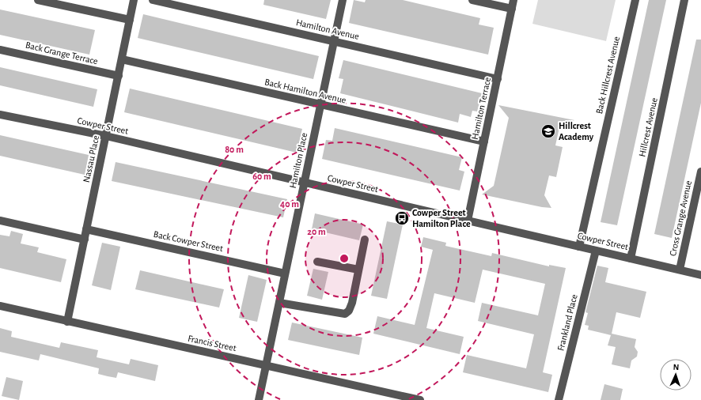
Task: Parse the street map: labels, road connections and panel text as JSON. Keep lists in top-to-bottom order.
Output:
{
  "streets": {
    "street": [
      "Hamilton Avenue",
      "Back Grange Terrace",
      "Back Hillcrest Avenue",
      "Back Hamilton Avenue",
      "Hamilton Terrace",
      "Cowper Street",
      "Hillcrest Avenue",
      "Nassau Place",
      "Hamilton Place",
      "Cross Grange Avenue",
      "Back Cowper Street",
      "Frankland Place",
      "Francis Street"
    ]
  },
  "crossings": [
    ["Hamilton Avenue", "Hamilton Terrace"],
    ["Hamilton Avenue", "Hamilton Place"],
    ["Back Grange Terrace", "Nassau Place"],
    ["Back Hillcrest Avenue", "Cowper Street"],
    ["Back Hamilton Avenue", "Hamilton Terrace"],
    ["Back Hamilton Avenue", "Nassau Place"],
    ["Back Hamilton Avenue", "Hamilton Place"],
    ["Hamilton Terrace", "Cowper Street"],
    ["Cowper Street", "Hillcrest Avenue"],
    ["Cowper Street", "Nassau Place"],
    ["Cowper Street", "Hamilton Place"],
    ["Cowper Street", "Cross Grange Avenue"],
    ["Cowper Street", "Frankland Place"],
    ["Nassau Place", "Back Cowper Street"],
    ["Nassau Place", "Francis Street"],
    ["Hamilton Place", "Back Cowper Street"],
    ["Hamilton Place", "Francis Street"]
  ],
  "places": {
    "school or university": ["Hillcrest Academy"],
    "bus stop": ["Cowper Street Hamilton Place"]
  },
  "north": "top",
  "rings": [
    "80 m",
    "60 m",
    "40 m",
    "20 m"
  ]
}
